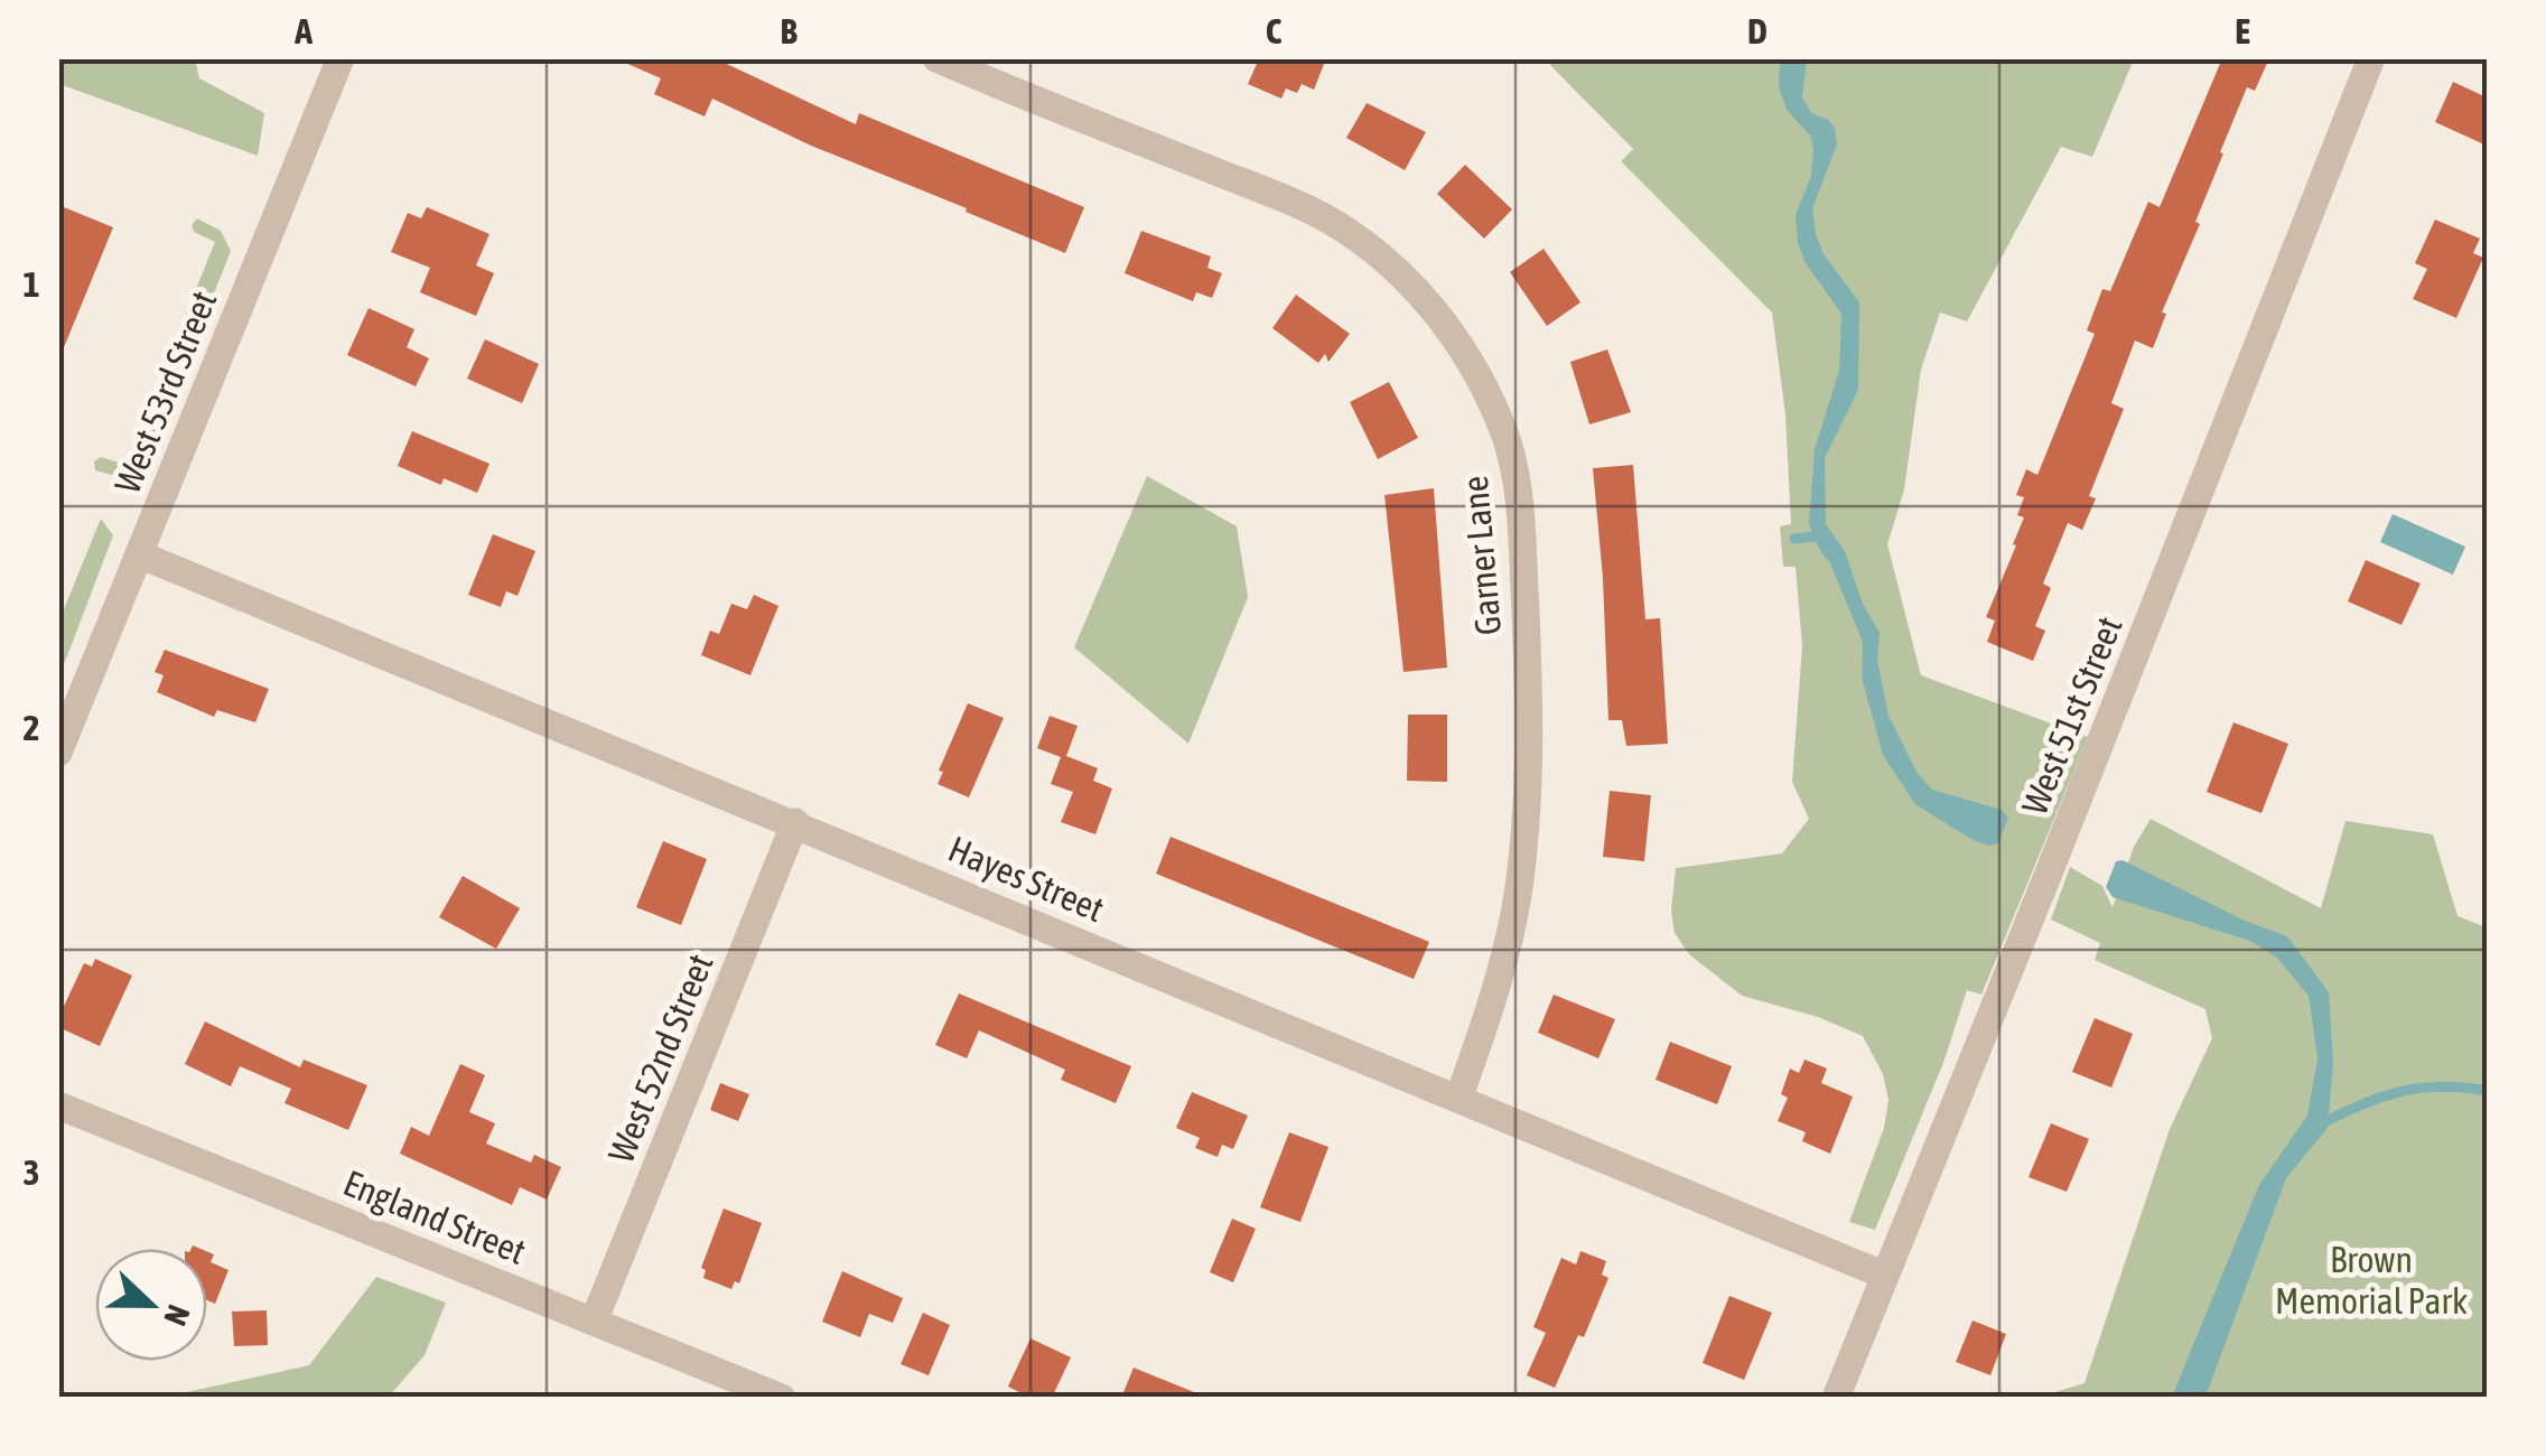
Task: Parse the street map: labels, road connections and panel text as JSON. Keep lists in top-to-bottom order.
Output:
{
  "streets": {
    "street": [
      "West 53rd Street",
      "Garner Lane",
      "West 51st Street",
      "Hayes Street",
      "West 52nd Street",
      "England Street"
    ]
  },
  "crossings": [
    ["West 53rd Street", "Hayes Street"],
    ["Garner Lane", "Hayes Street"],
    ["West 51st Street", "Hayes Street"],
    ["Hayes Street", "West 52nd Street"],
    ["West 52nd Street", "England Street"]
  ],
  "parks": ["Brown Memorial Park"],
  "north": "right",
  "grid": {
    "columns": [
      "A",
      "B",
      "C",
      "D",
      "E"
    ],
    "rows": ["1", "2", "3"]
  }
}
